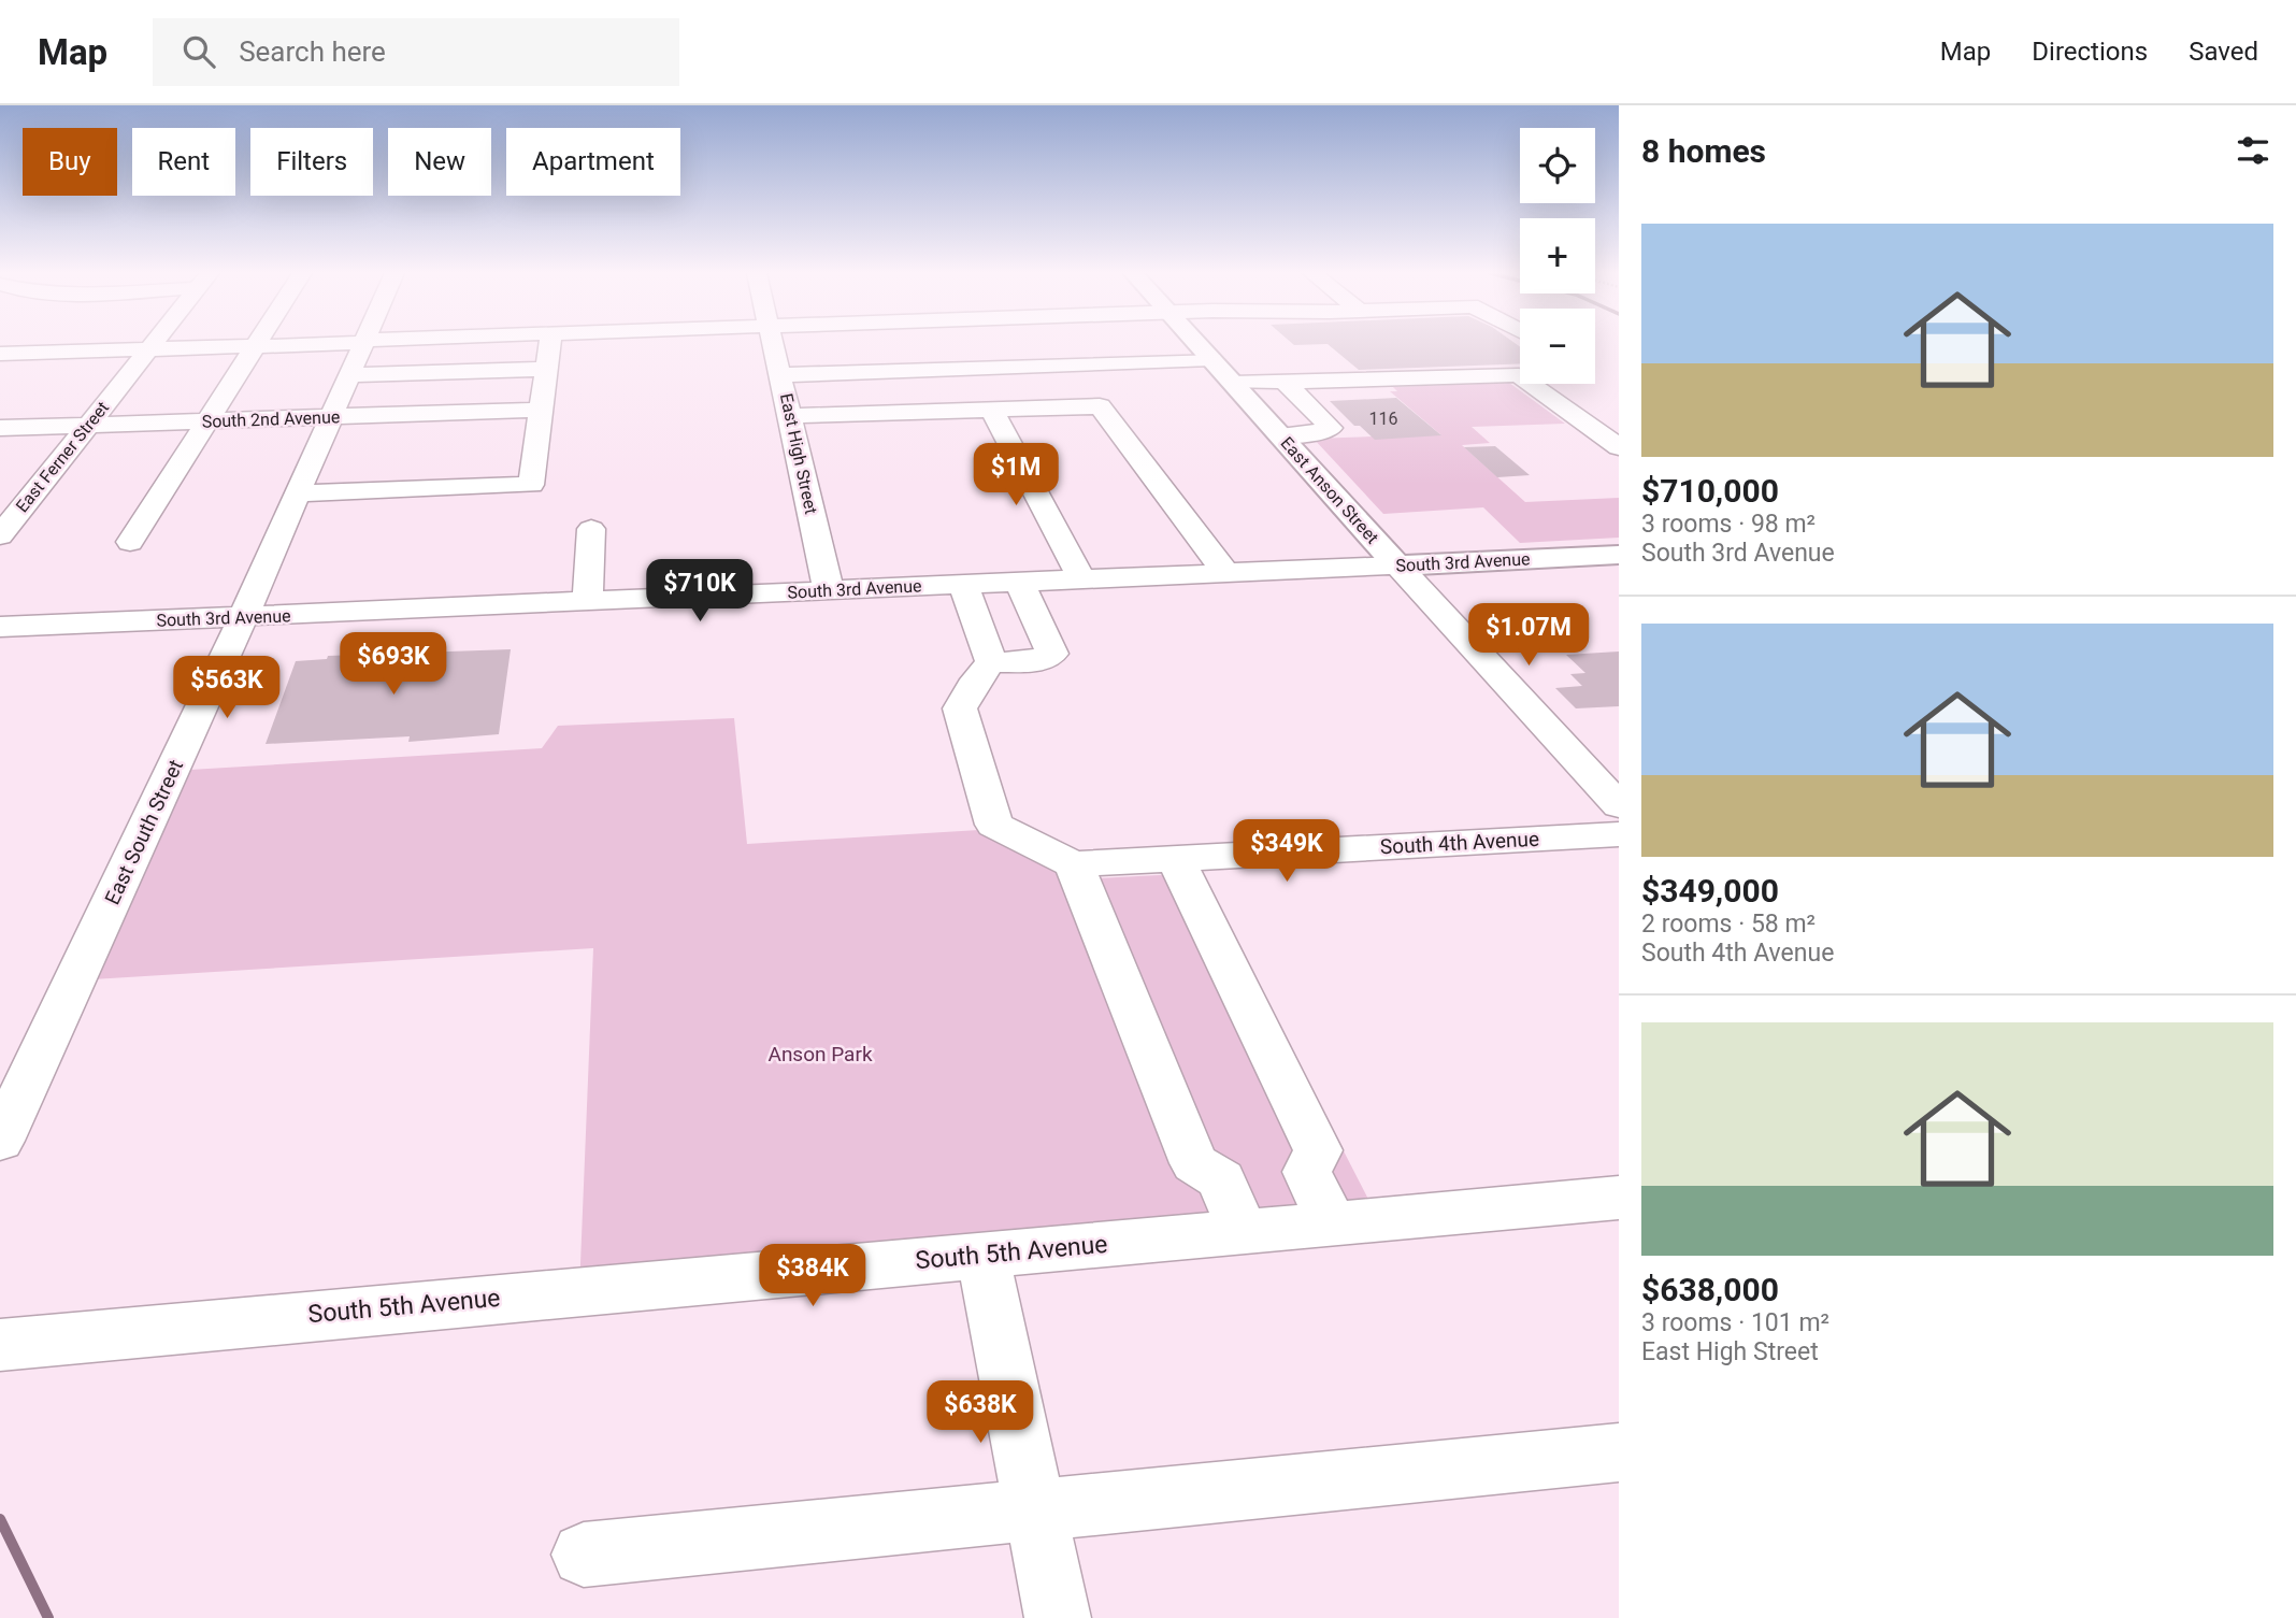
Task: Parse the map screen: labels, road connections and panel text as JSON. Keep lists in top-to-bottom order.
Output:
{
  "streets": {
    "main road": ["East Anson Street", "South 3rd Avenue"],
    "street": [
      "South 2nd Avenue",
      "East High Street",
      "East Ferner Street",
      "East South Street",
      "South 4th Avenue",
      "South 5th Avenue"
    ]
  },
  "crossings": [
    ["South 2nd Avenue", "East Ferner Street"],
    ["South 2nd Avenue", "East South Street"],
    ["East High Street", "South 3rd Avenue"],
    ["East Anson Street", "South 3rd Avenue"],
    ["South 3rd Avenue", "East South Street"]
  ],
  "parks": ["Anson Park"],
  "house_numbers": ["116"],
  "page": {
    "header": "Map",
    "search": "Search here",
    "nav": ["Map", "Directions", "Saved"],
    "heading": "8 homes",
    "map_buttons": ["+", "−"],
    "chip": [
      "Buy",
      "Rent",
      "Filters",
      "New",
      "Apartment"
    ],
    "list": [
      {
        "name": "$710,000",
        "note": "3 rooms · 98 m² · South 3rd Avenue"
      },
      {
        "name": "$349,000",
        "note": "2 rooms · 58 m² · South 4th Avenue"
      },
      {
        "name": "$638,000",
        "note": "3 rooms · 101 m² · East High Street"
      }
    ],
    "price": [
      "$1M",
      "$710K",
      "$1.07M",
      "$693K",
      "$563K",
      "$349K",
      "$384K",
      "$638K"
    ]
  }
}
